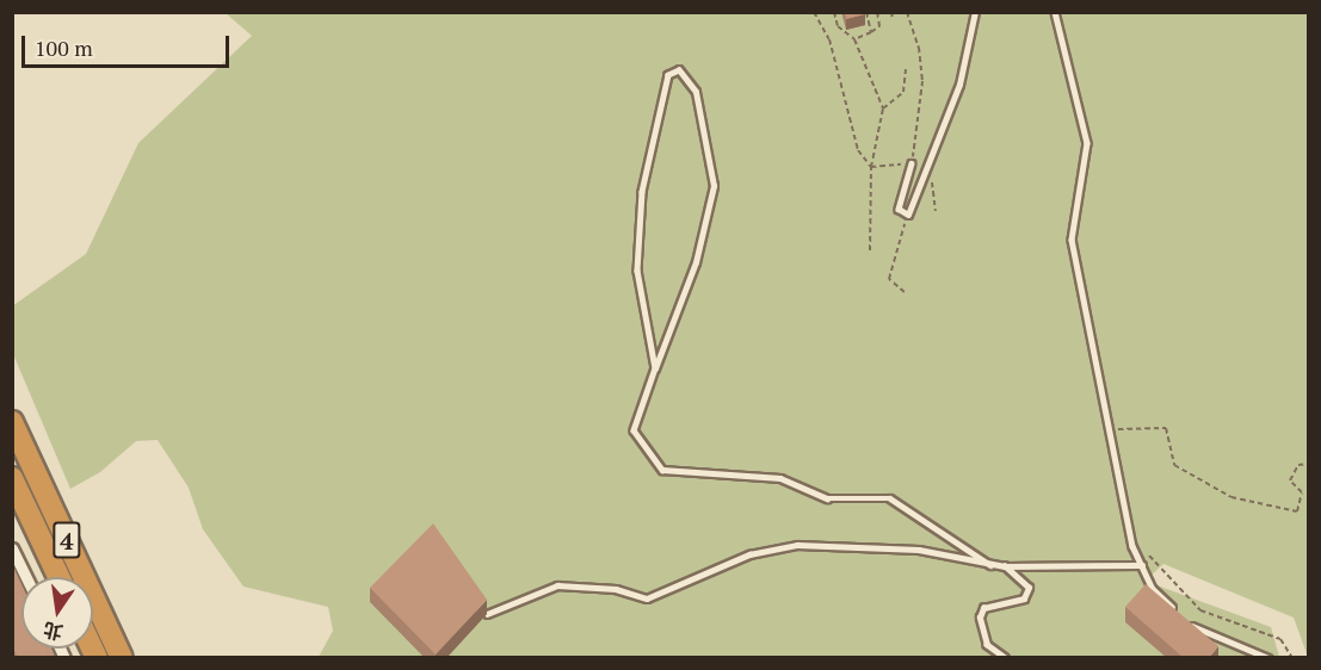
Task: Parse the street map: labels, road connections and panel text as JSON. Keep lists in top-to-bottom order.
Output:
{
  "streets": {
    "highway": ["4"]
  },
  "scale_bar": "100 m",
  "north": "bottom"
}
